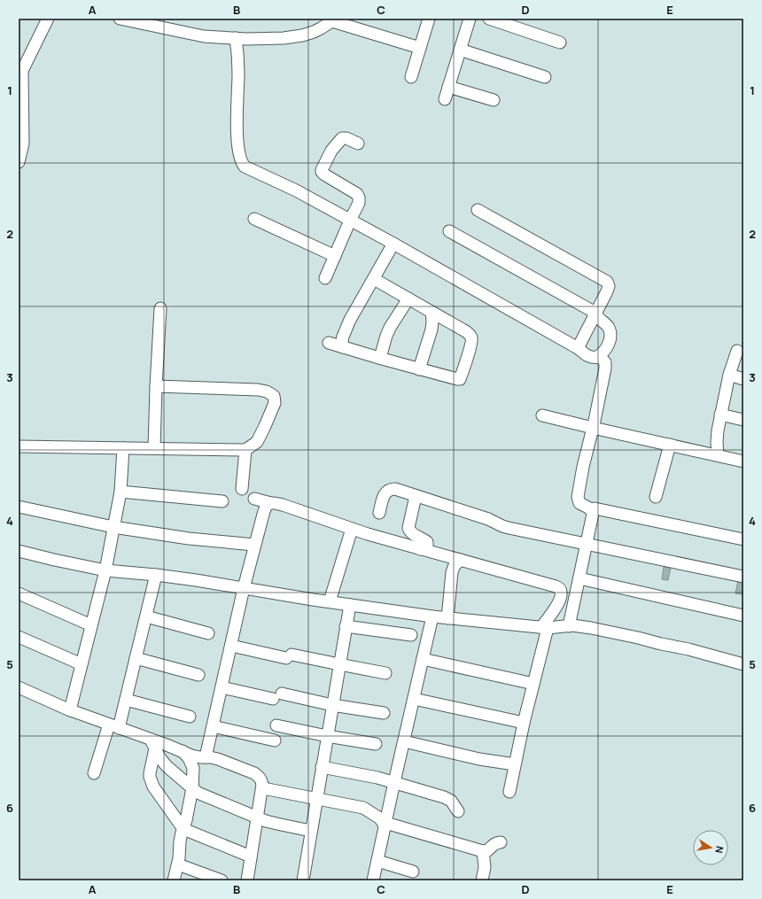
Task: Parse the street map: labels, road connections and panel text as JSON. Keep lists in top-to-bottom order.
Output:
{
  "north": "right",
  "grid": {
    "columns": [
      "A",
      "B",
      "C",
      "D",
      "E"
    ],
    "rows": [
      "1",
      "2",
      "3",
      "4",
      "5",
      "6"
    ]
  }
}
